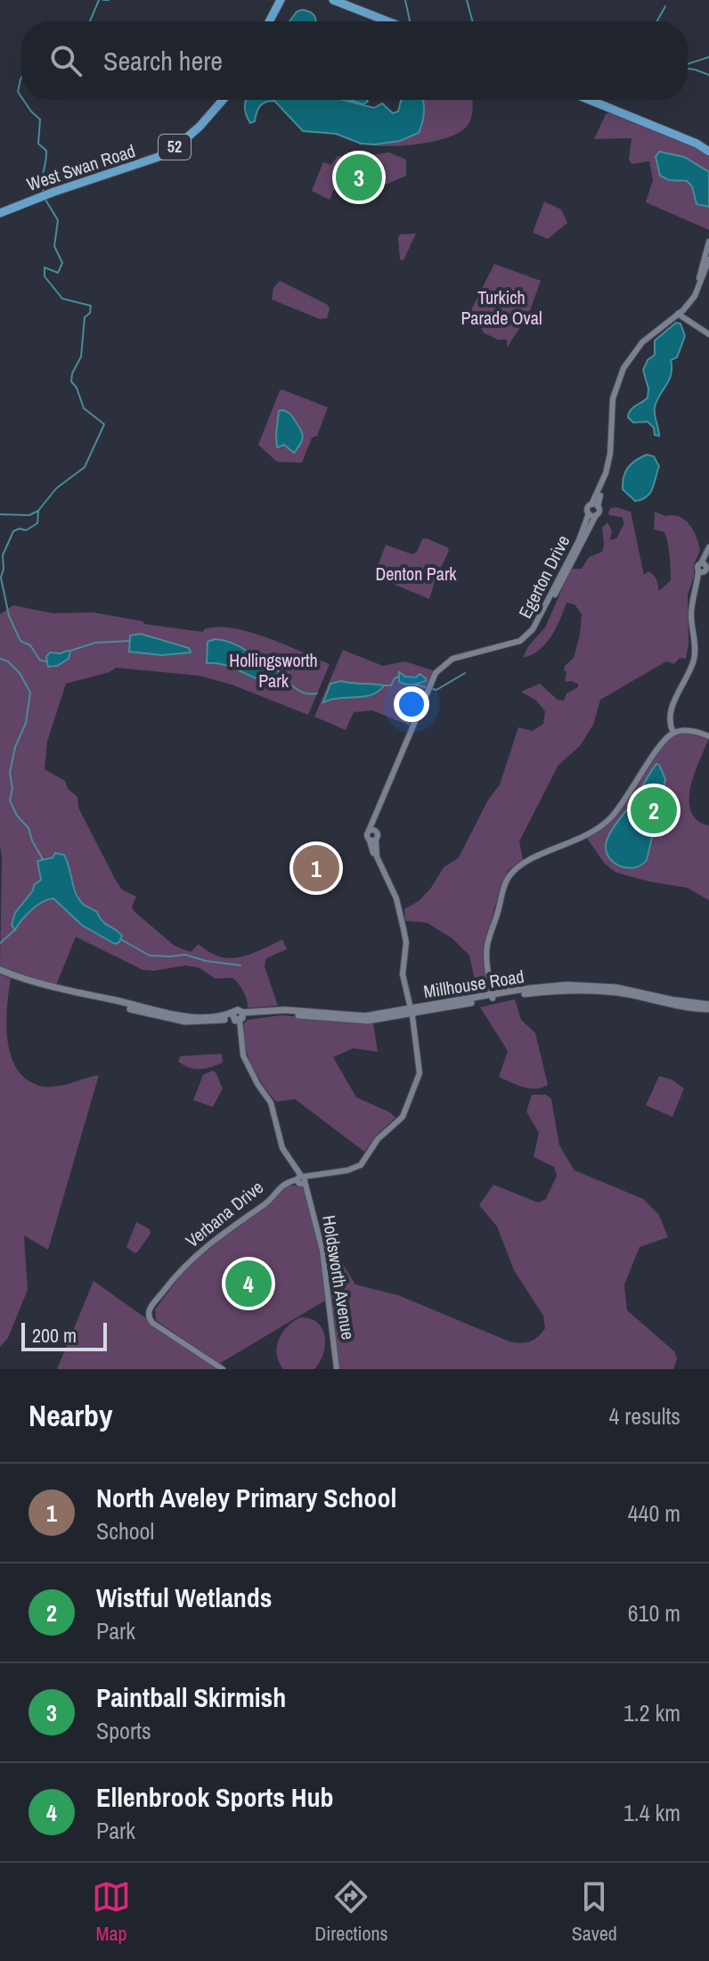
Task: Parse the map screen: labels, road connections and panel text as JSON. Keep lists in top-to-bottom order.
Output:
{
  "streets": {
    "main road": ["52", "West Swan Road", "Millhouse Road"],
    "street": ["Egerton Drive", "Verbana Drive", "Holdsworth Avenue"]
  },
  "crossings": [
    ["Egerton Drive", "Millhouse Road"],
    ["Egerton Drive", "Verbana Drive"],
    ["Millhouse Road", "Verbana Drive"],
    ["Millhouse Road", "Holdsworth Avenue"],
    ["Verbana Drive", "Holdsworth Avenue"]
  ],
  "parks": ["Turkich Parade Oval", "Denton Park", "Hollingsworth Park"],
  "scale_bar": "200 m",
  "page": {
    "search": "Search here",
    "pins": [
      "3",
      "2",
      "1",
      "4"
    ],
    "scale": "200 m",
    "heading": ["Nearby", "4 results"],
    "list": [
      {
        "mark": "1",
        "name": "North Aveley Primary School",
        "note": "School",
        "value": "440 m"
      },
      {
        "mark": "2",
        "name": "Wistful Wetlands",
        "note": "Park",
        "value": "610 m"
      },
      {
        "mark": "3",
        "name": "Paintball Skirmish",
        "note": "Sports",
        "value": "1.2 km"
      },
      {
        "mark": "4",
        "name": "Ellenbrook Sports Hub",
        "note": "Park",
        "value": "1.4 km"
      }
    ],
    "nav": ["Map", "Directions", "Saved"]
  }
}
